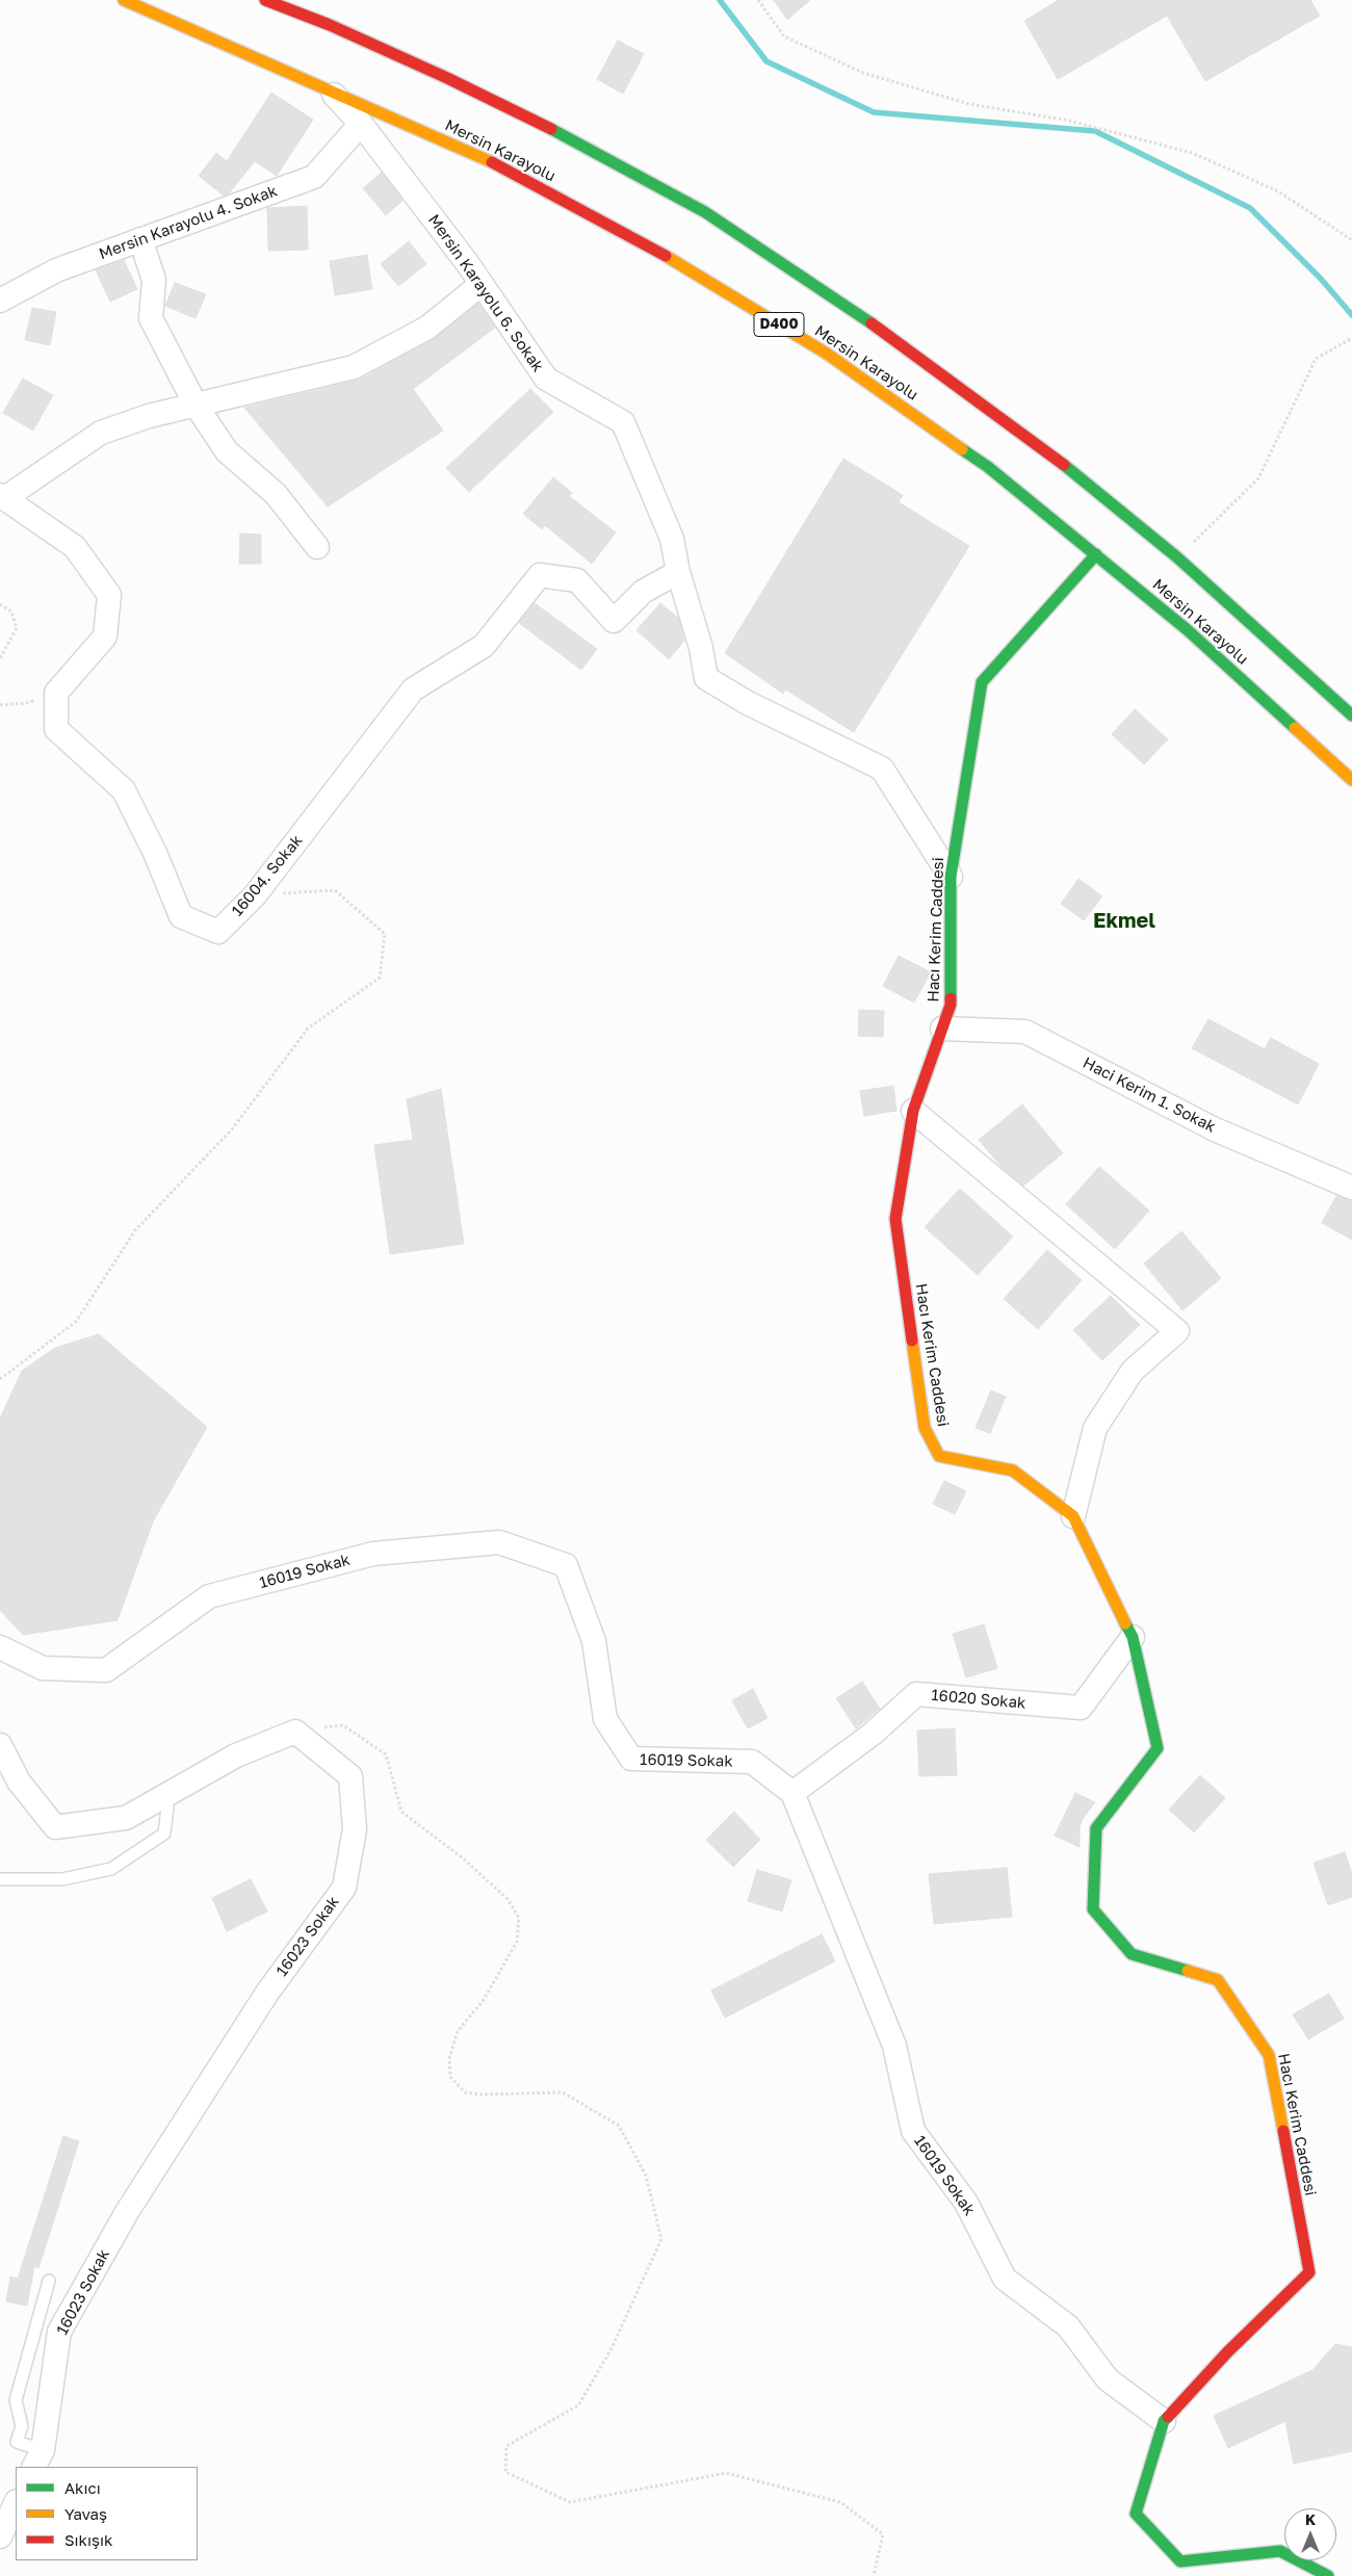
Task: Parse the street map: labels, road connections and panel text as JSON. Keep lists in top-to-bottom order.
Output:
{
  "streets": {
    "main road": ["Mersin Karayolu", "D400", "Hacı Kerim Caddesi"],
    "street": [
      "Mersin Karayolu 4. Sokak",
      "Mersin Karayolu 6. Sokak",
      "16004. Sokak",
      "Haci Kerim 1. Sokak",
      "16019 Sokak",
      "16020 Sokak",
      "16023 Sokak"
    ]
  },
  "crossings": [
    ["Mersin Karayolu", "Mersin Karayolu 6. Sokak"],
    ["Mersin Karayolu", "Hacı Kerim Caddesi"],
    ["Mersin Karayolu 4. Sokak", "Mersin Karayolu 6. Sokak"],
    ["Mersin Karayolu 6. Sokak", "16004. Sokak"],
    ["Mersin Karayolu 6. Sokak", "Hacı Kerim Caddesi"],
    ["Hacı Kerim Caddesi", "Haci Kerim 1. Sokak"],
    ["Hacı Kerim Caddesi", "16019 Sokak"],
    ["Hacı Kerim Caddesi", "16020 Sokak"],
    ["16019 Sokak", "16020 Sokak"]
  ],
  "districts": ["Ekmel"],
  "legend": ["Akıcı", "Yavaş", "Sıkışık"],
  "north": "top"
}
